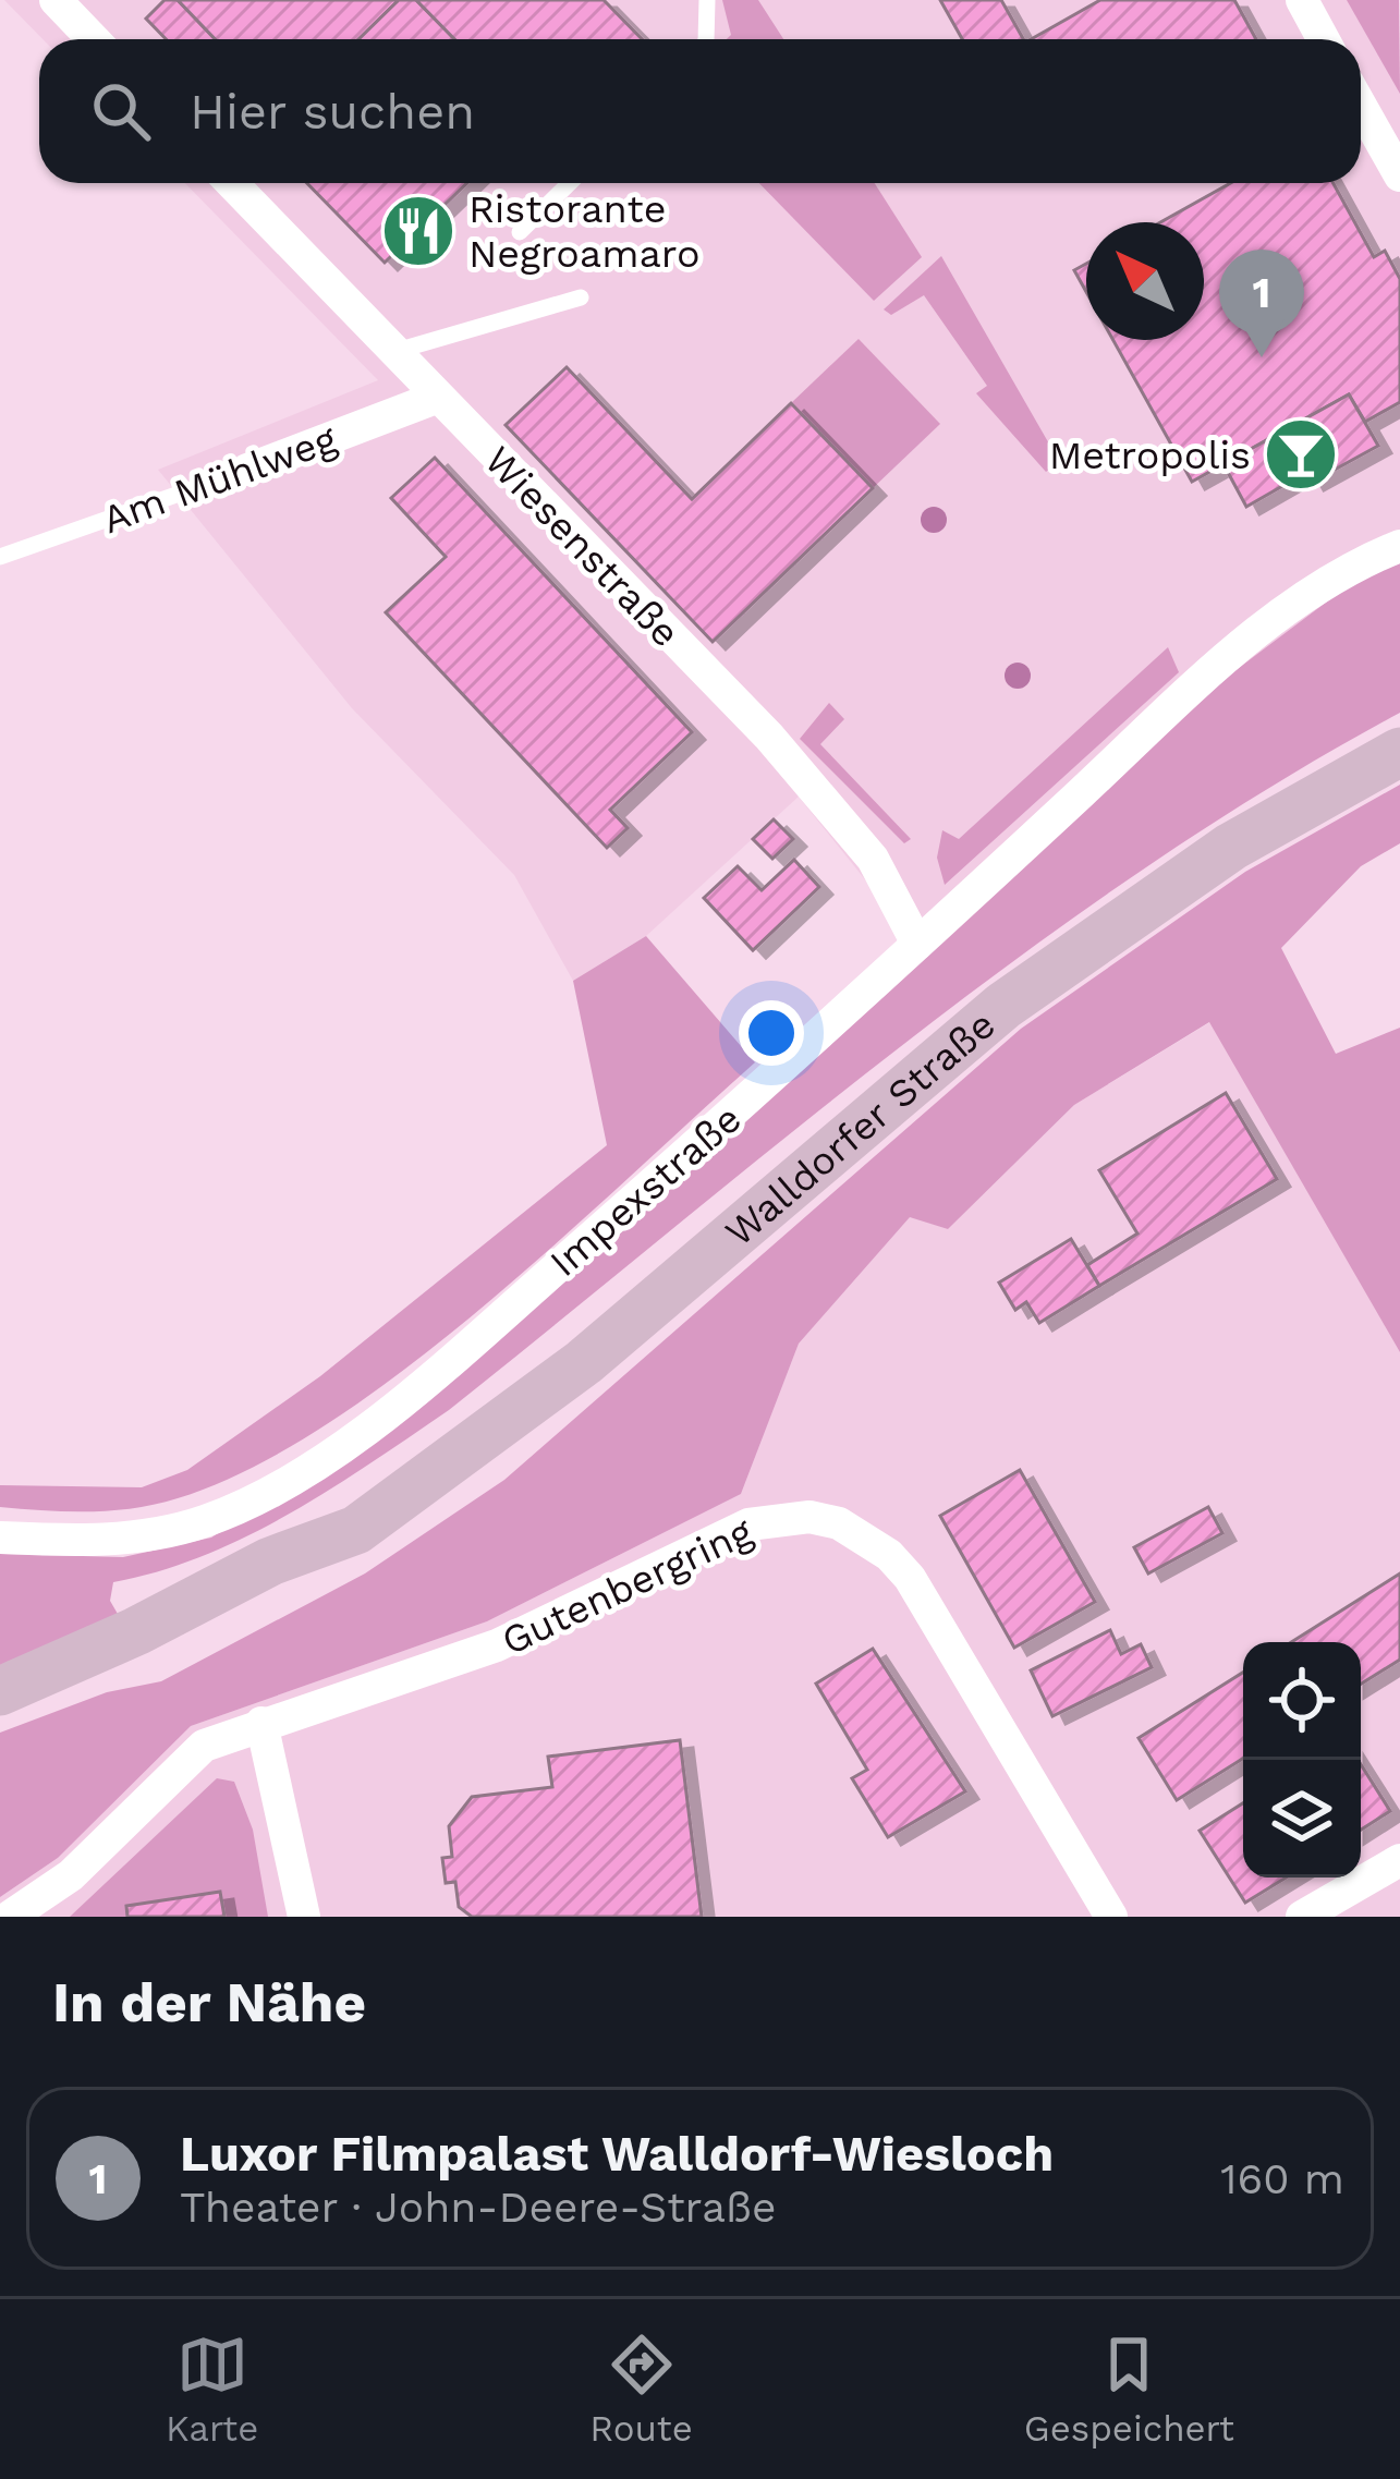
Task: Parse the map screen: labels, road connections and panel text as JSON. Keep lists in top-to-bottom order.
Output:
{
  "streets": {
    "street": [
      "Am Mühlweg",
      "Wiesenstraße",
      "Walldorfer Straße",
      "Impexstraße",
      "Gutenbergring"
    ]
  },
  "crossings": [
    ["Am Mühlweg", "Wiesenstraße"],
    ["Wiesenstraße", "Impexstraße"]
  ],
  "places": {
    "restaurant": ["Ristorante Negroamaro"],
    "bar": ["Metropolis"]
  },
  "north": "top left",
  "page": {
    "search": "Hier suchen",
    "pins": "1",
    "heading": "In der Nähe",
    "list": [
      {
        "mark": "1",
        "name": "Luxor Filmpalast Walldorf-Wiesloch",
        "note": "Theater · John-Deere-Straße",
        "value": "160 m"
      }
    ],
    "nav": ["Karte", "Route", "Gespeichert"]
  }
}
